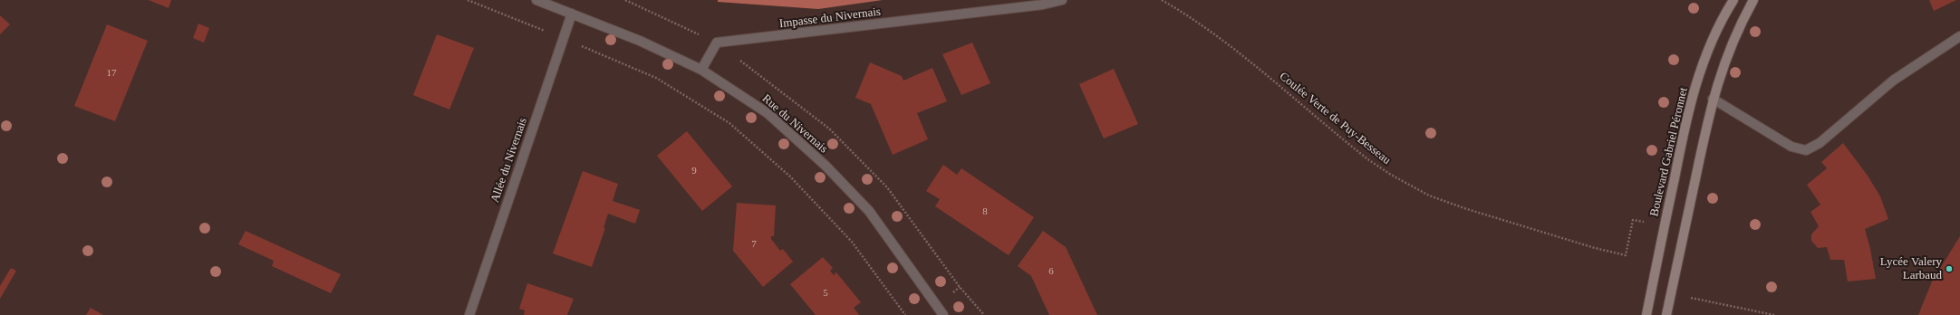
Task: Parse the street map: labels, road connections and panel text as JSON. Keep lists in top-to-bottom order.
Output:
{
  "streets": {
    "main road": ["Boulevard Gabriel Péronnet"],
    "street": ["Impasse du Nivernais", "Rue du Nivernais", "Allée du Nivernais"],
    "path": ["Coulée Verte de Puy-Besseau"]
  },
  "crossings": [
    ["Impasse du Nivernais", "Rue du Nivernais"],
    ["Coulée Verte de Puy-Besseau", "Boulevard Gabriel Péronnet"],
    ["Rue du Nivernais", "Allée du Nivernais"]
  ],
  "places": ["Lycée Valery Larbaud"],
  "house_numbers": [
    "17",
    "9",
    "8",
    "7",
    "6",
    "5"
  ]
}
